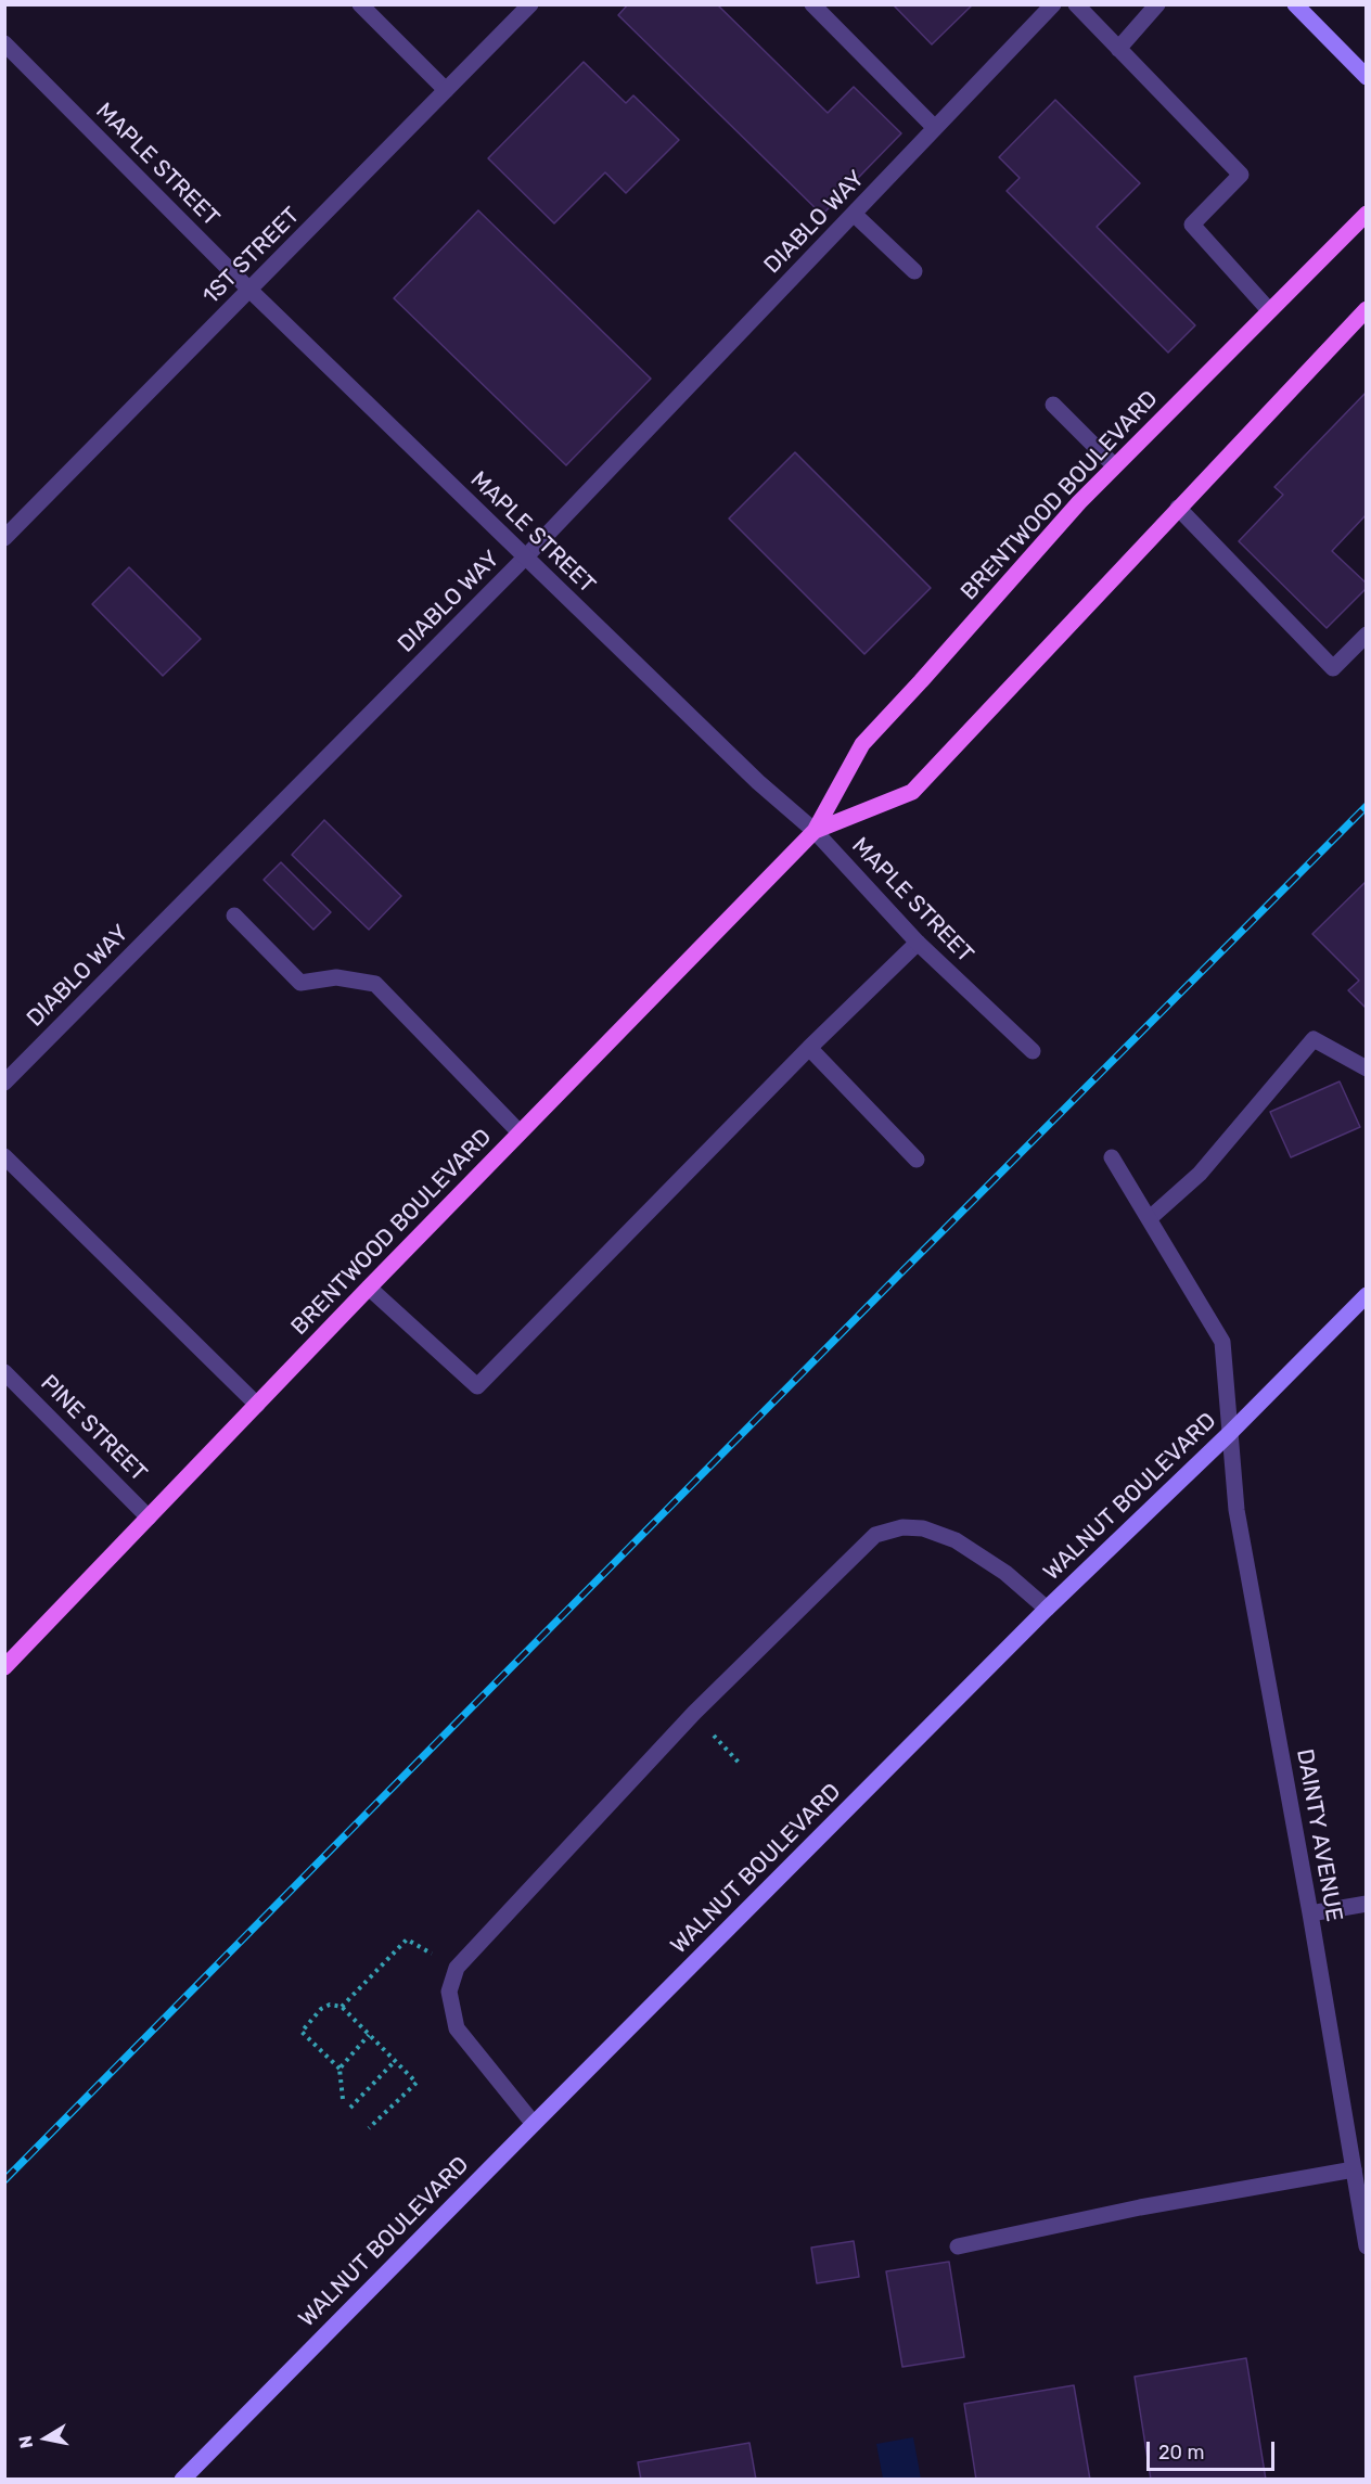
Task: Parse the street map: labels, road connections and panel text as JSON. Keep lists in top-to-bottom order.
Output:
{
  "streets": {
    "main road": ["BRENTWOOD BOULEVARD"],
    "street": [
      "MAPLE STREET",
      "DIABLO WAY",
      "1ST STREET",
      "PINE STREET",
      "WALNUT BOULEVARD",
      "DAINTY AVENUE"
    ]
  },
  "crossings": [
    ["MAPLE STREET", "DIABLO WAY"],
    ["MAPLE STREET", "1ST STREET"],
    ["MAPLE STREET", "BRENTWOOD BOULEVARD"],
    ["BRENTWOOD BOULEVARD", "PINE STREET"],
    ["WALNUT BOULEVARD", "DAINTY AVENUE"]
  ],
  "scale_bar": "20 m",
  "north": "left"
}
